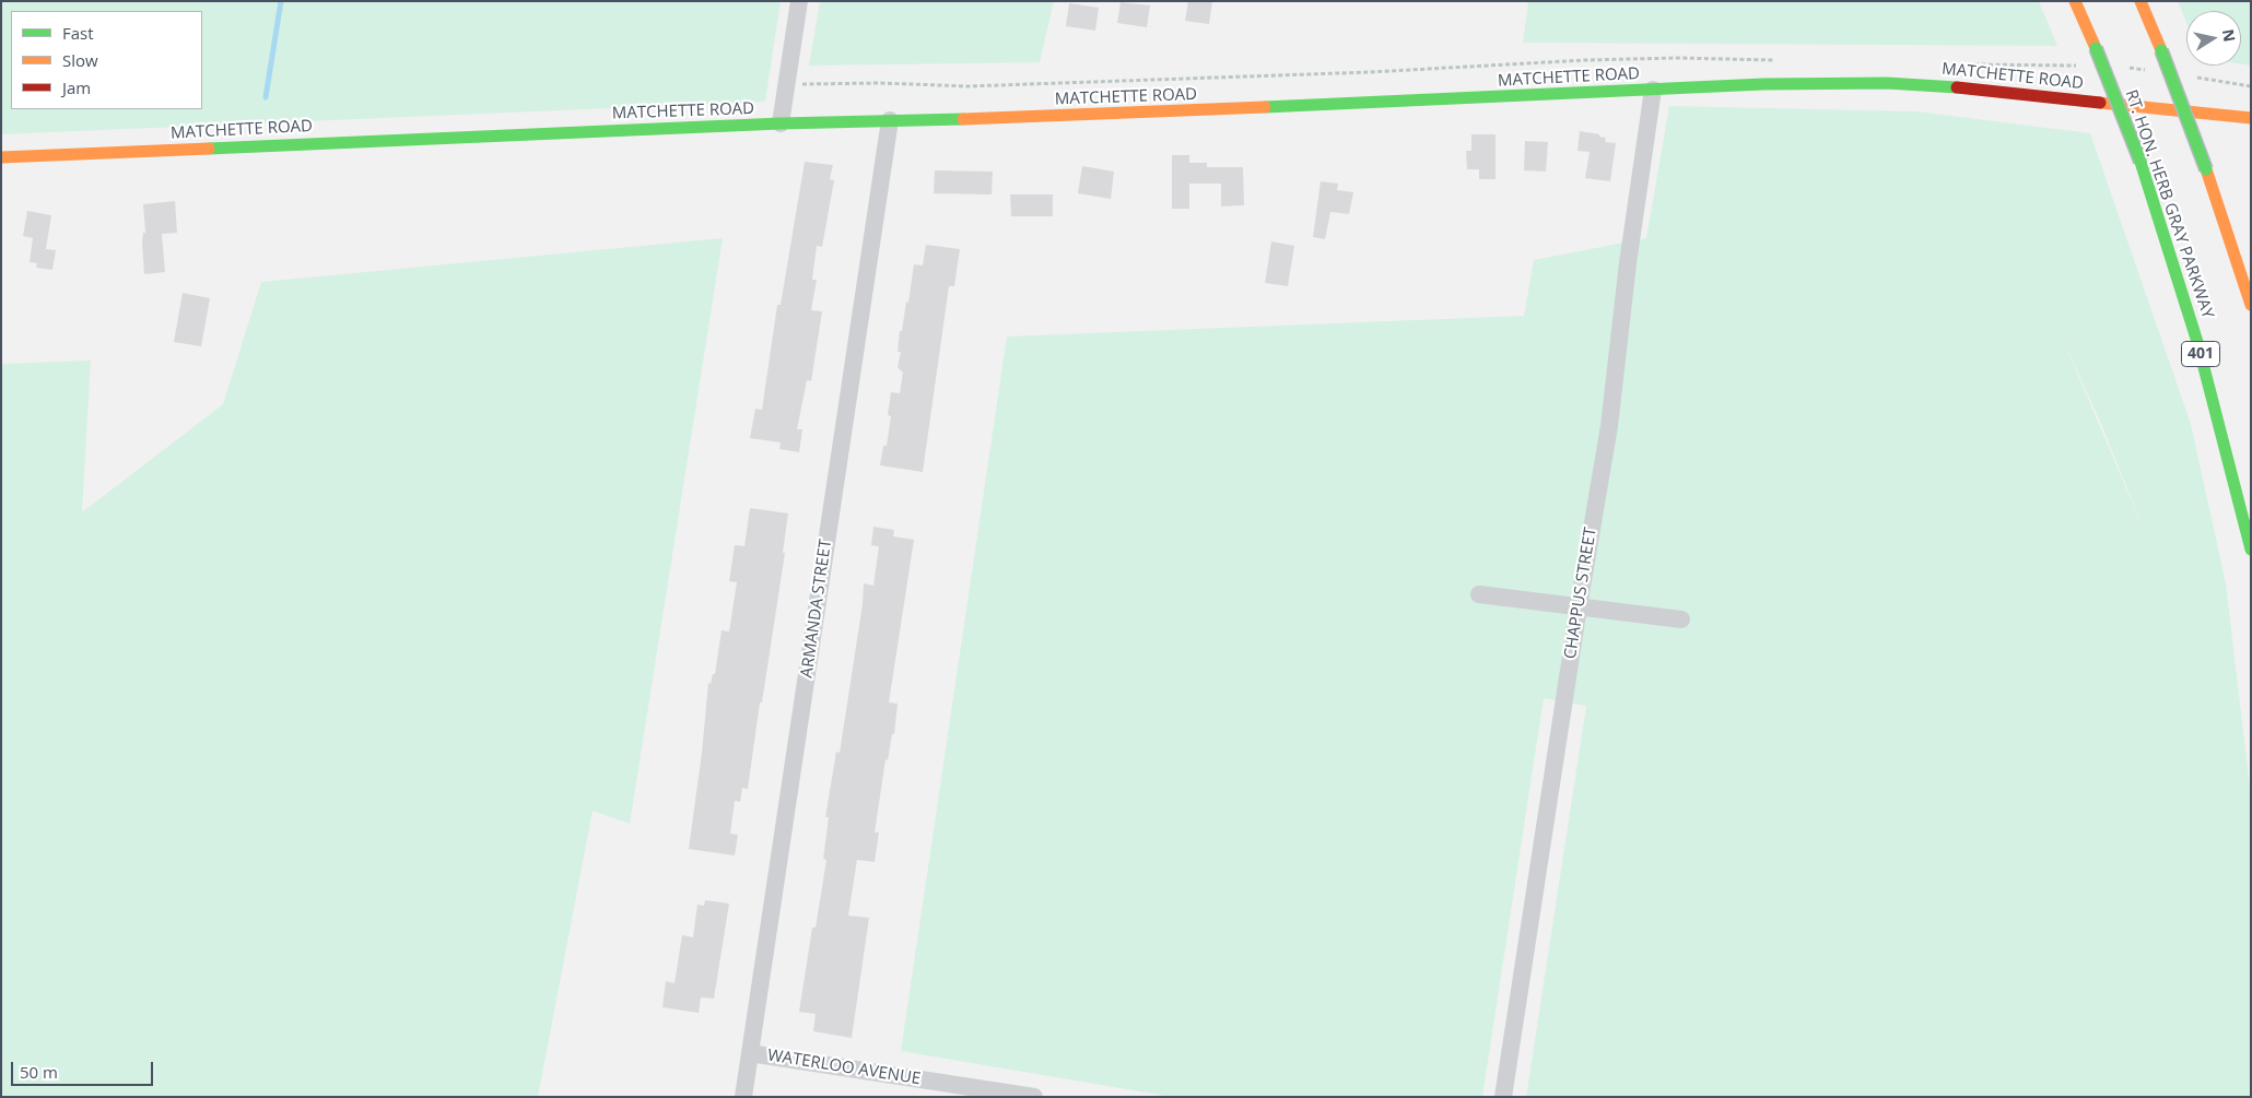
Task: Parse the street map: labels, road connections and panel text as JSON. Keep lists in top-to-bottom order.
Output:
{
  "streets": {
    "main road": ["MATCHETTE ROAD", "RT. HON. HERB GRAY PARKWAY", "401"],
    "street": ["CHAPPUS STREET", "ARMANDA STREET", "WATERLOO AVENUE"]
  },
  "crossings": [
    ["MATCHETTE ROAD", "CHAPPUS STREET"],
    ["MATCHETTE ROAD", "ARMANDA STREET"],
    ["ARMANDA STREET", "WATERLOO AVENUE"]
  ],
  "legend": ["Fast", "Slow", "Jam"],
  "scale_bar": "50 m",
  "north": "right"
}
